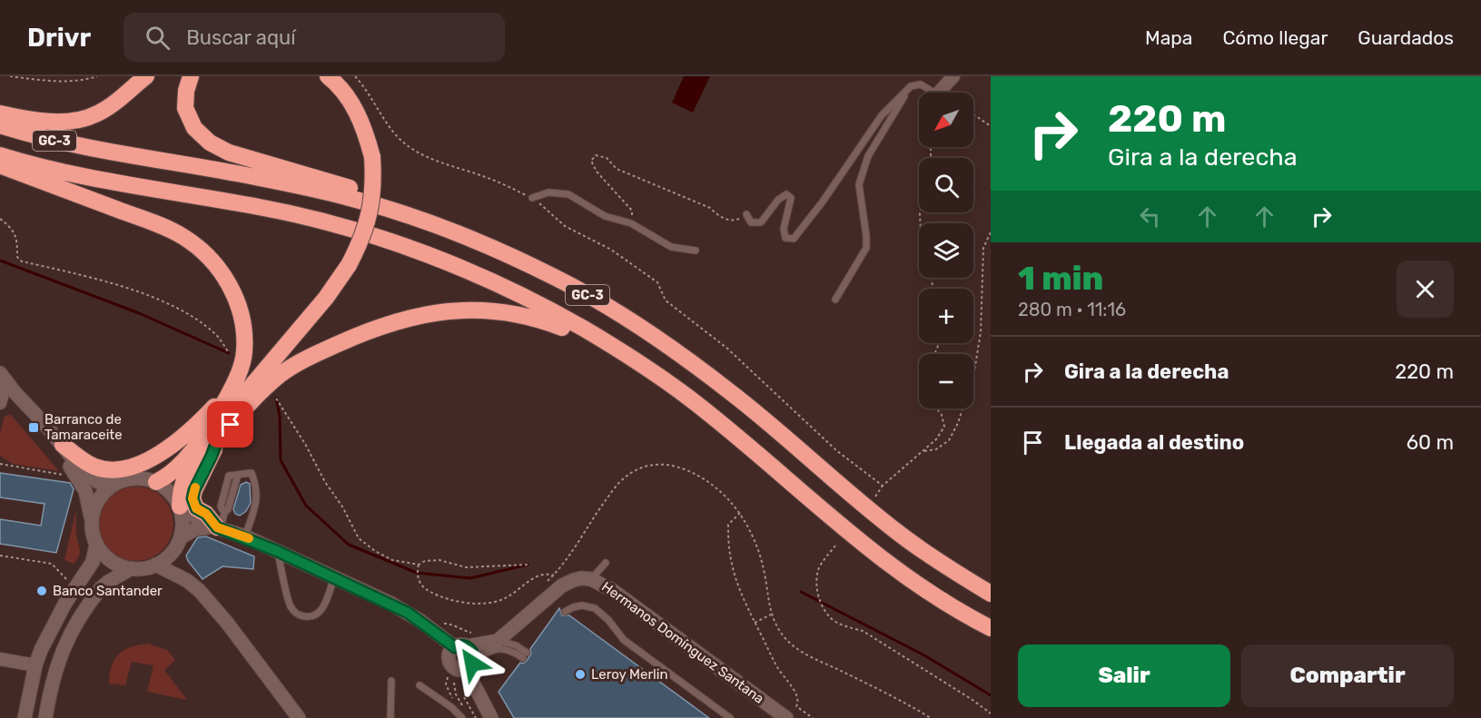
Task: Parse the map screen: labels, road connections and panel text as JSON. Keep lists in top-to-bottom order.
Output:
{
  "streets": {
    "highway": ["GC-3"],
    "main road": ["Hermanos Domínguez Santana"]
  },
  "places": {
    "transit": ["Barranco de Tamaraceite"],
    "other": ["Banco Santander", "Leroy Merlin"]
  },
  "north": "bottom left",
  "page": {
    "header": "Drivr",
    "search": "Buscar aquí",
    "nav": ["Mapa", "Cómo llegar", "Guardados"],
    "turn": ["220 m", "Gira a la derecha"],
    "map_buttons": ["+", "−"],
    "heading": ["1 min", "280 m · 11:16"],
    "list": [
      {
        "name": "Gira a la derecha",
        "value": "220 m"
      },
      {
        "name": "Llegada al destino",
        "value": "60 m"
      }
    ],
    "buttons": ["Salir", "Compartir"]
  }
}
